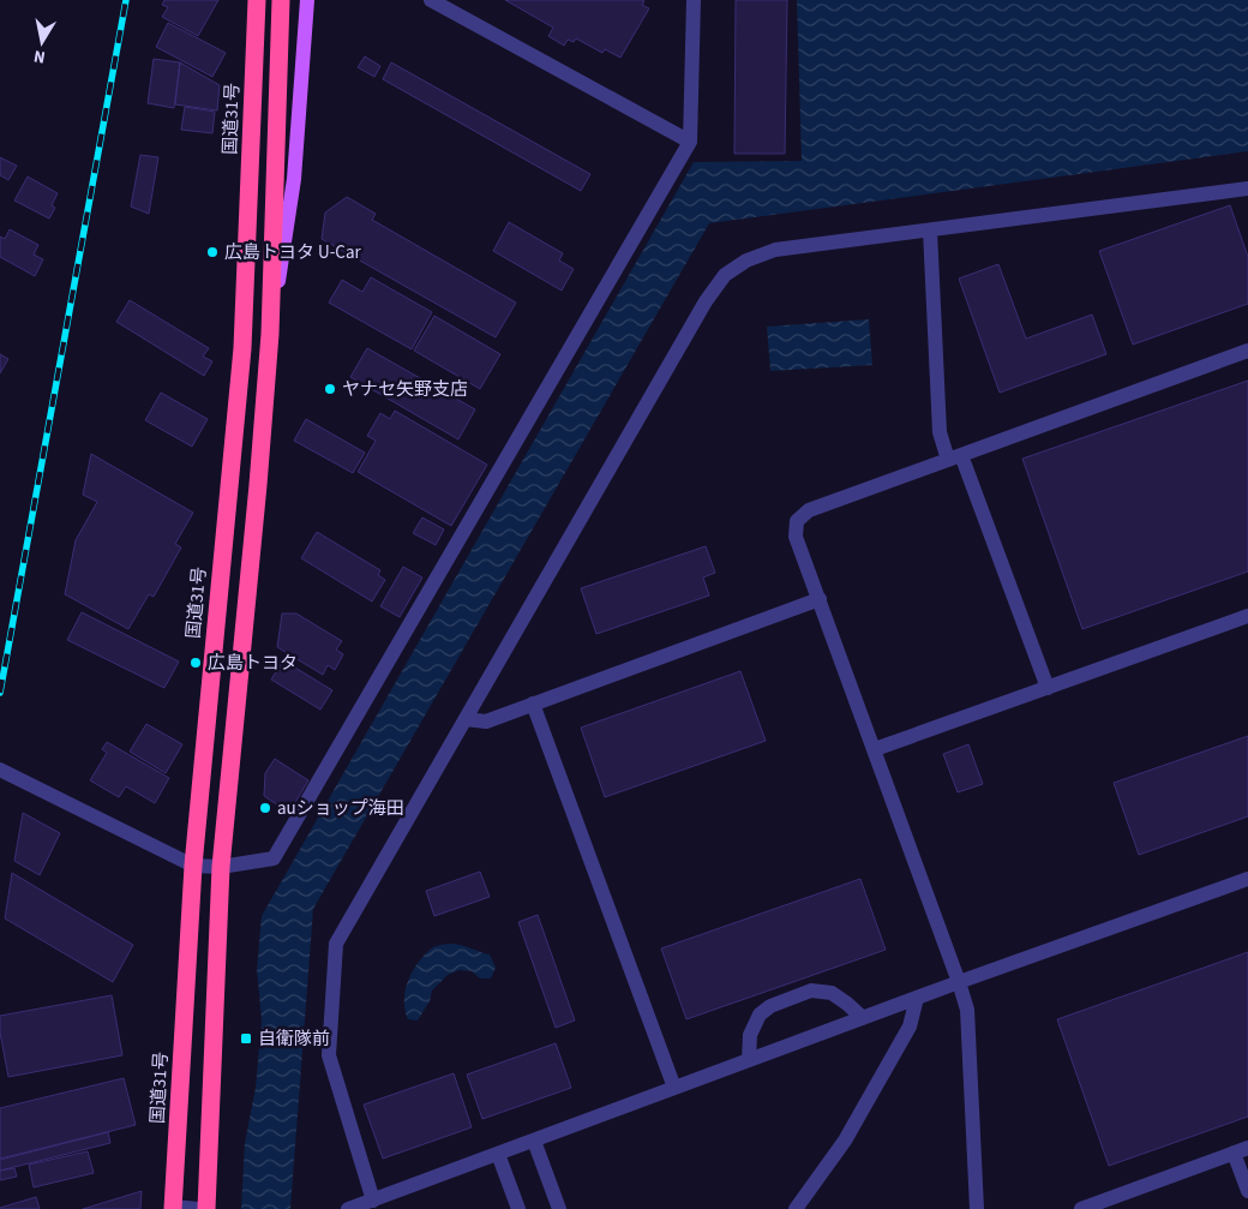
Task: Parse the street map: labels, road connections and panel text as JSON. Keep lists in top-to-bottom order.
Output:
{
  "streets": {
    "highway": ["国道31号"]
  },
  "places": {
    "other": [
      "広島トヨタ U-Car",
      "ヤナセ矢野支店",
      "広島トヨタ",
      "auショップ海田"
    ],
    "transit": ["自衛隊前"]
  },
  "north": "bottom"
}
